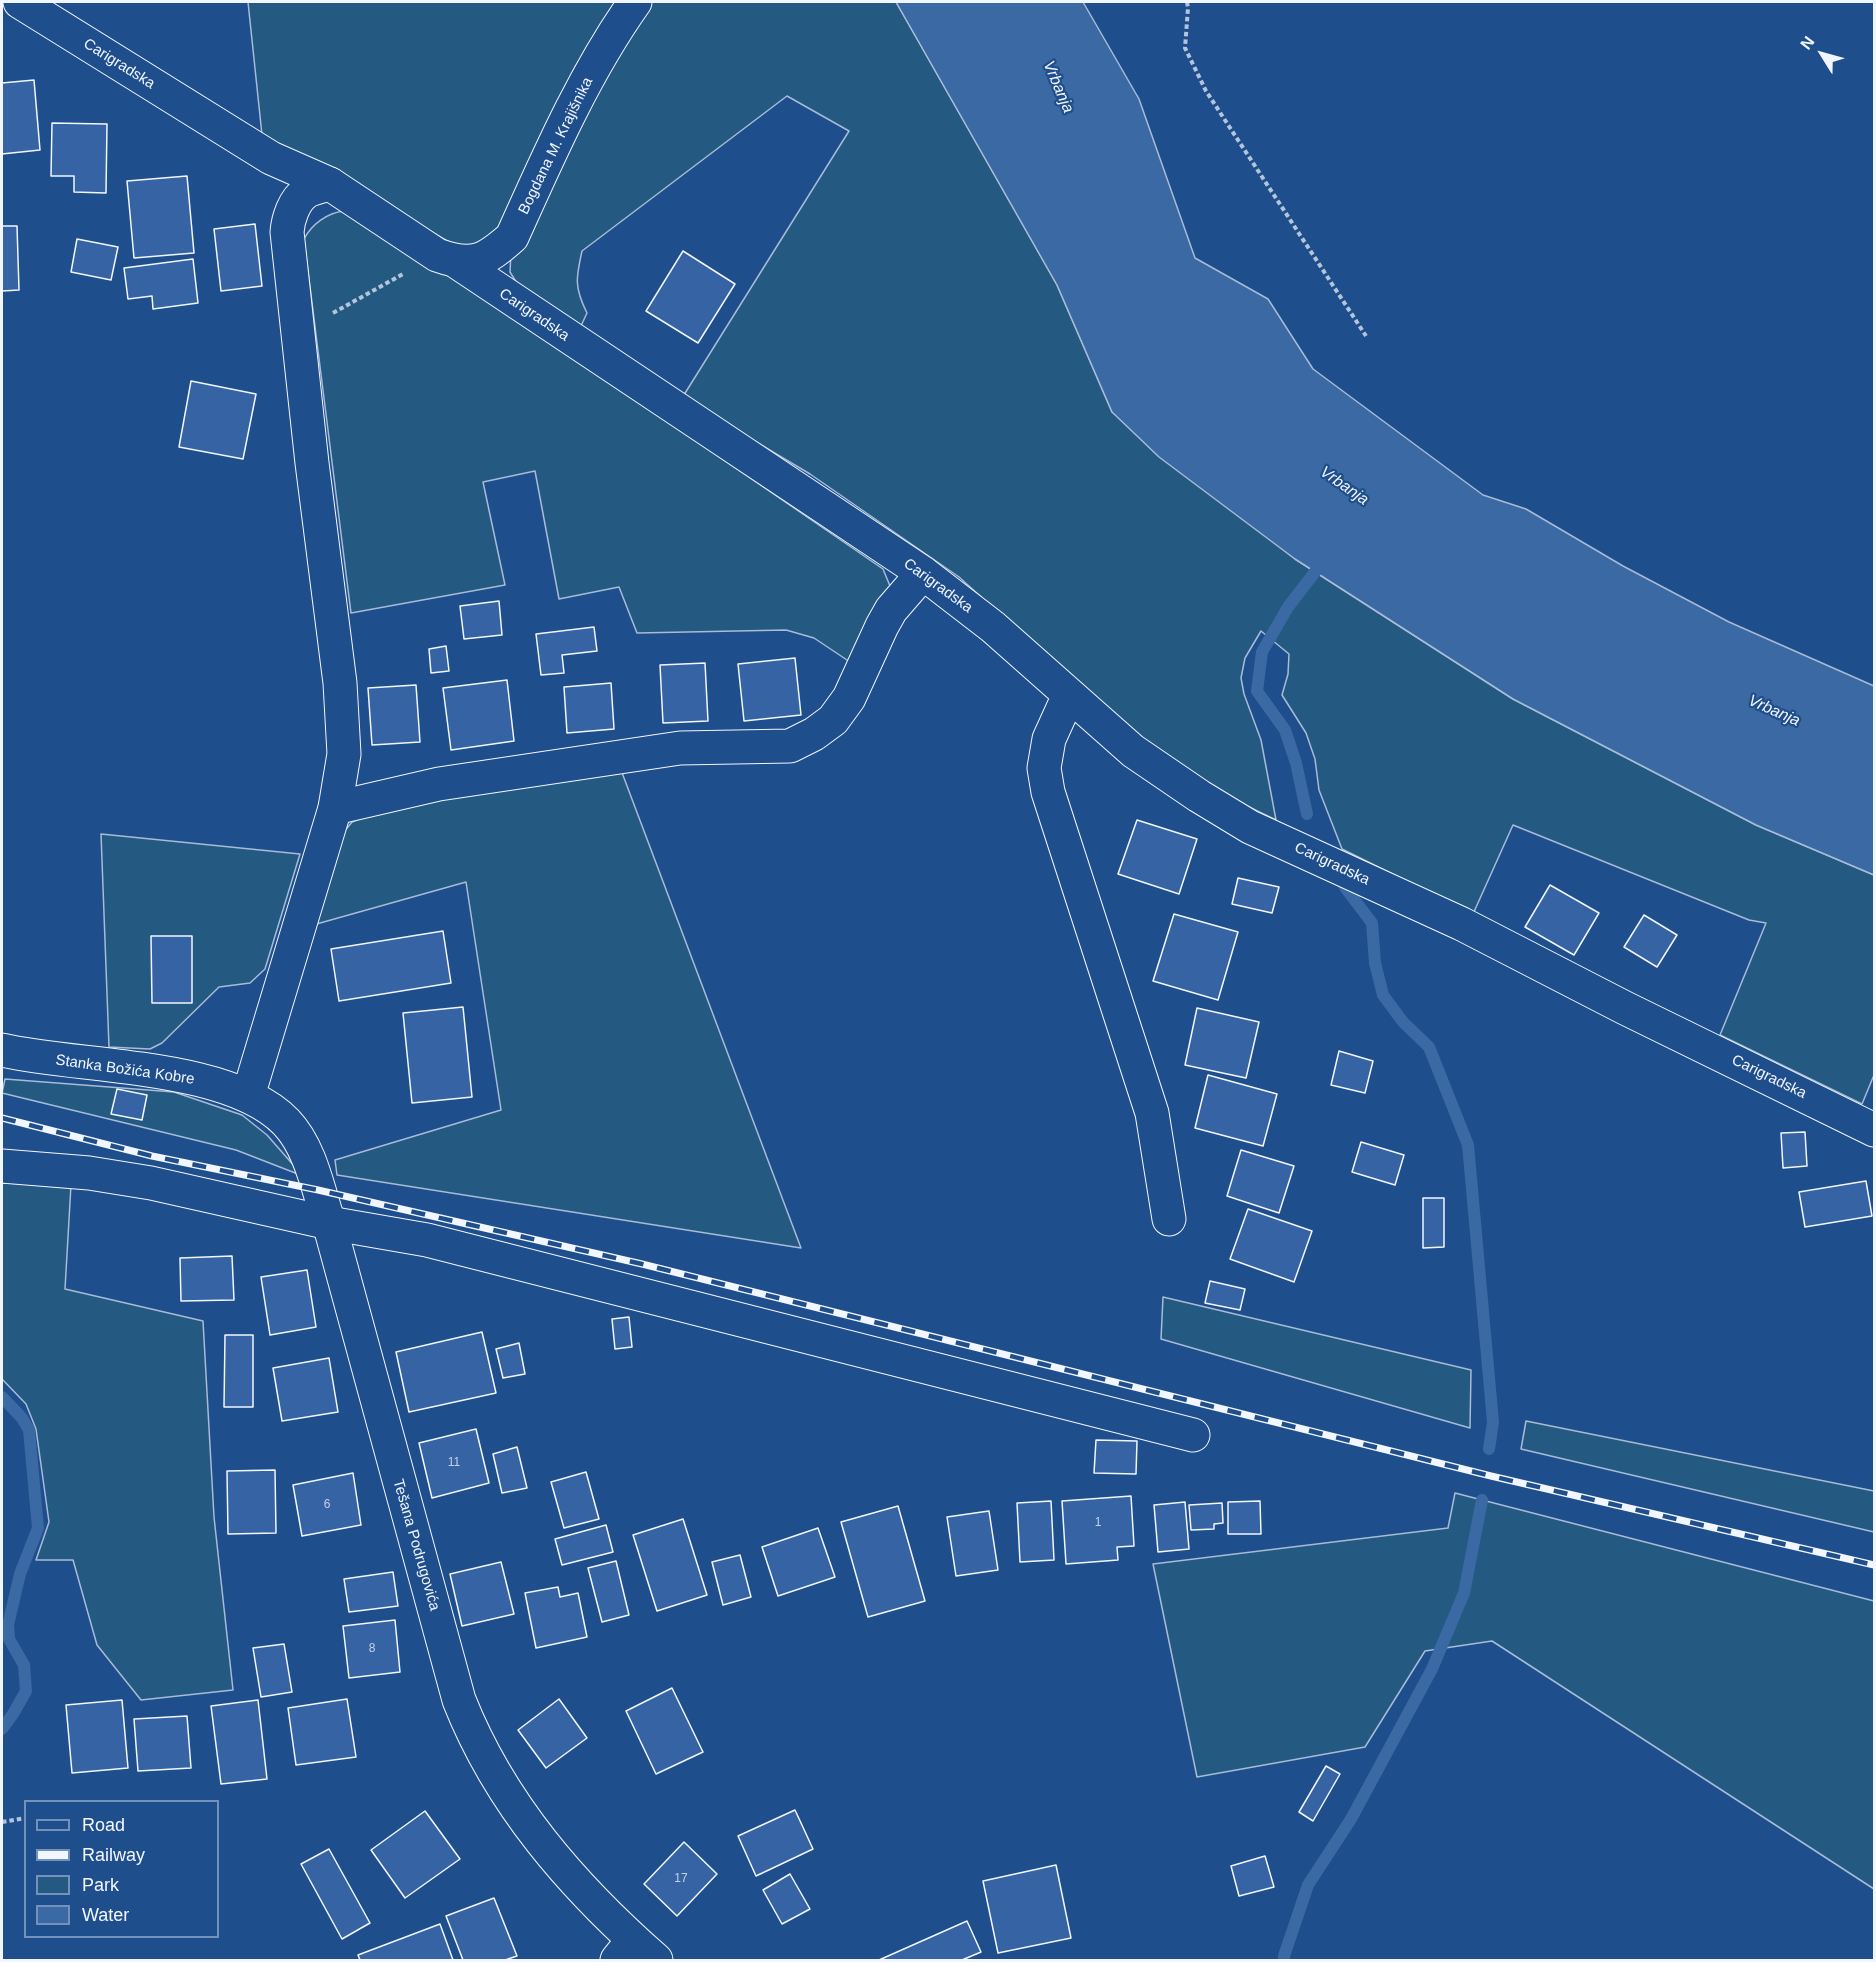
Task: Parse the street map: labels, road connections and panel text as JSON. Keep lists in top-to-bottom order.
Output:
{
  "streets": {
    "street": [
      "Carigradska",
      "Bogdana M. Krajišnika",
      "Stanka Božića Kobre",
      "Tešana Podrugovića"
    ]
  },
  "crossings": [
    ["Stanka Božića Kobre", "Tešana Podrugovića"]
  ],
  "water": ["Vrbanja"],
  "house_numbers": [
    "11",
    "6",
    "1",
    "8",
    "17"
  ],
  "legend": [
    "Road",
    "Railway",
    "Park",
    "Water"
  ],
  "north": "top left"
}
